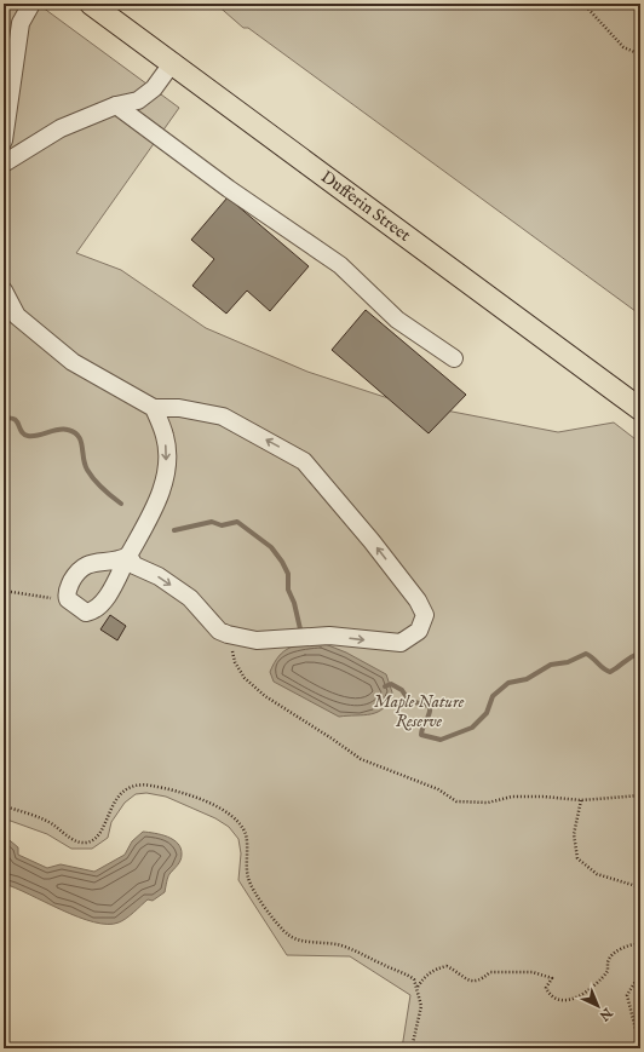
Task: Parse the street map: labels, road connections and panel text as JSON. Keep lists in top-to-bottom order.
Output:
{
  "streets": {
    "main road": ["Dufferin Street"]
  },
  "parks": ["Maple Nature Reserve"],
  "north": "bottom right"
}
